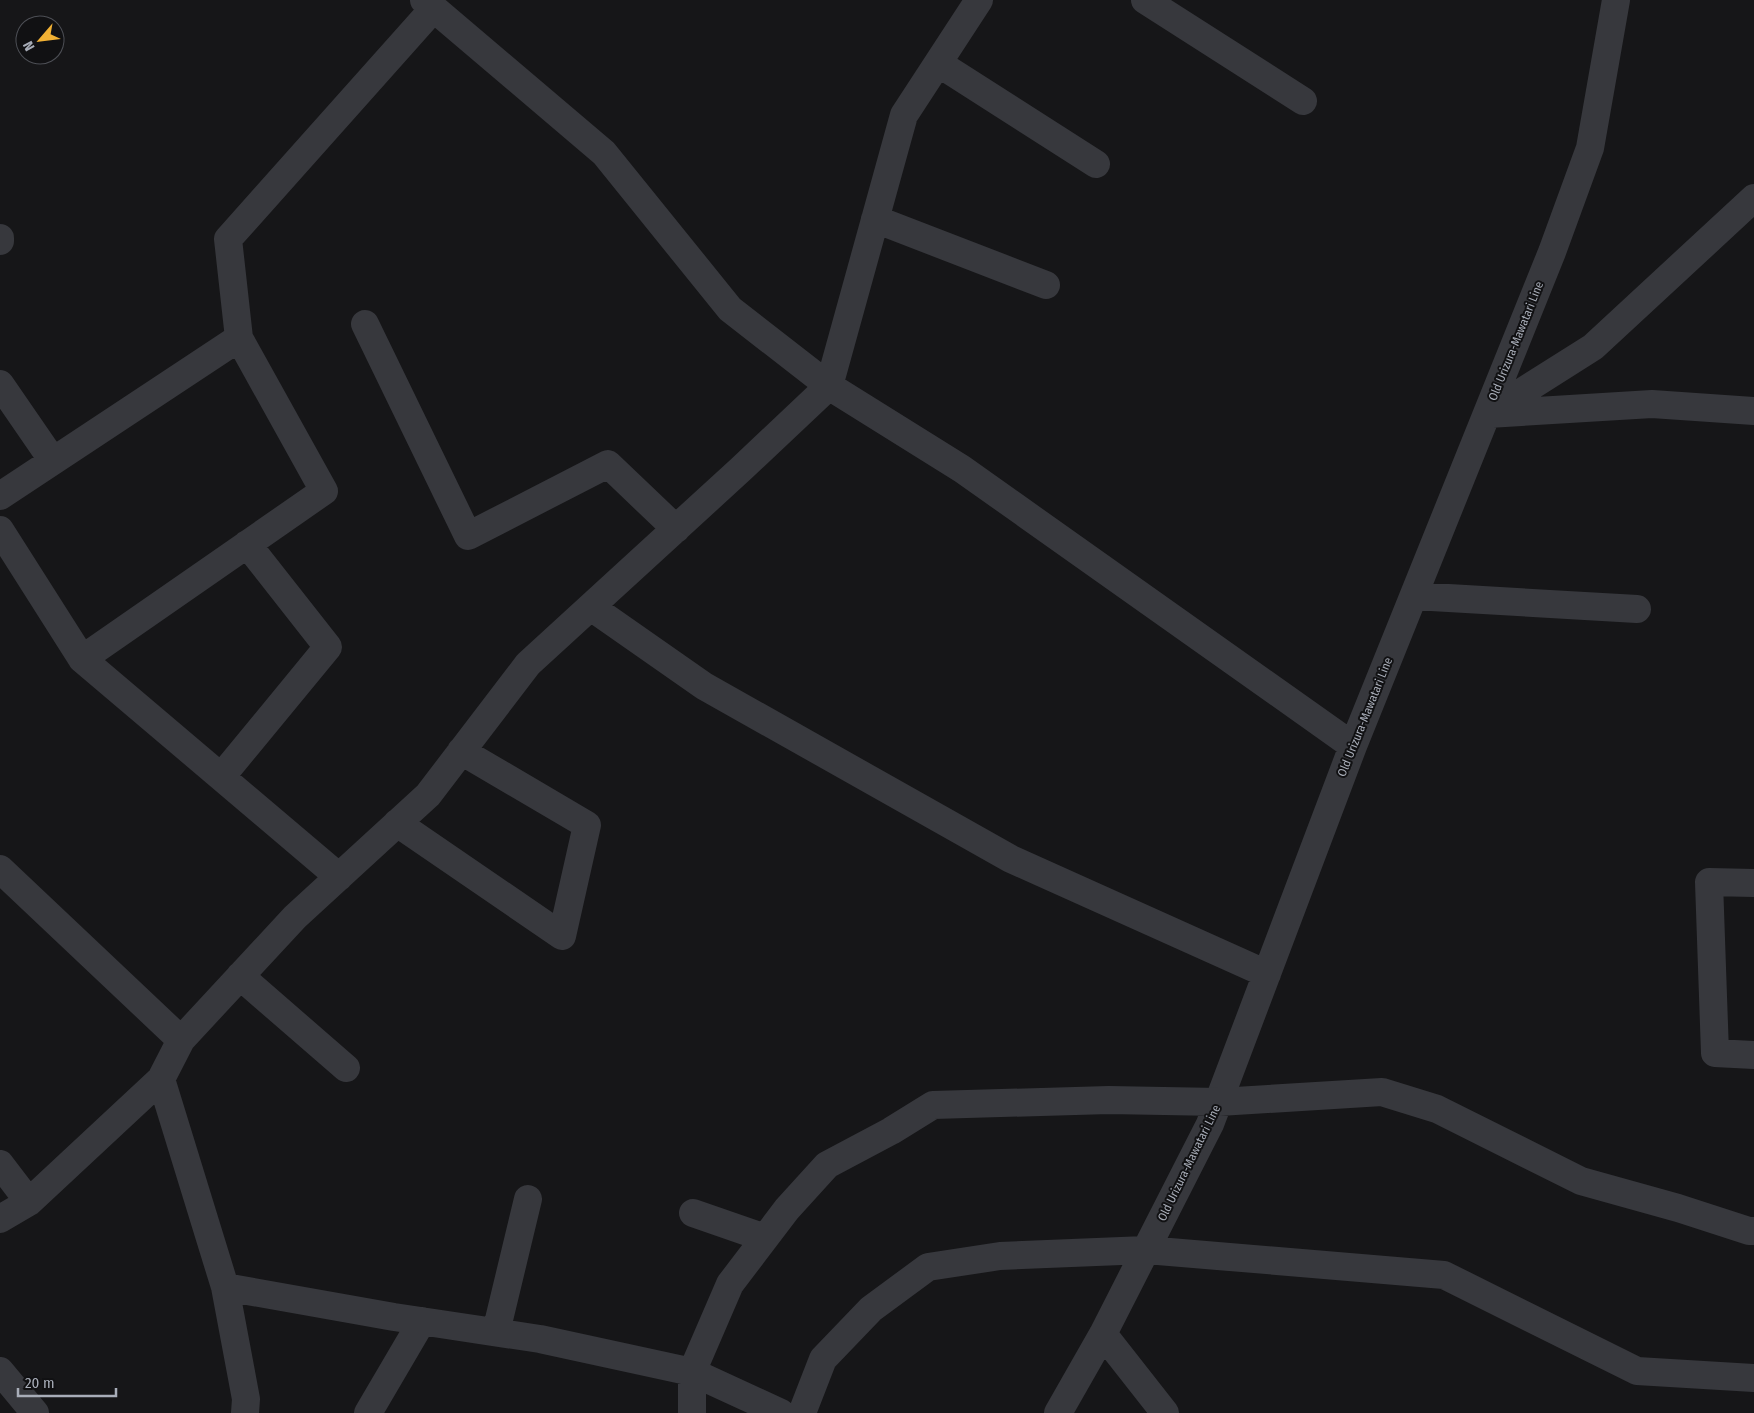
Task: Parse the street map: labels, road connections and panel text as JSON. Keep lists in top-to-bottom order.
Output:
{
  "streets": {
    "street": ["Old Urizura-Mawatari Line"]
  },
  "scale_bar": "20 m",
  "north": "bottom left"
}
